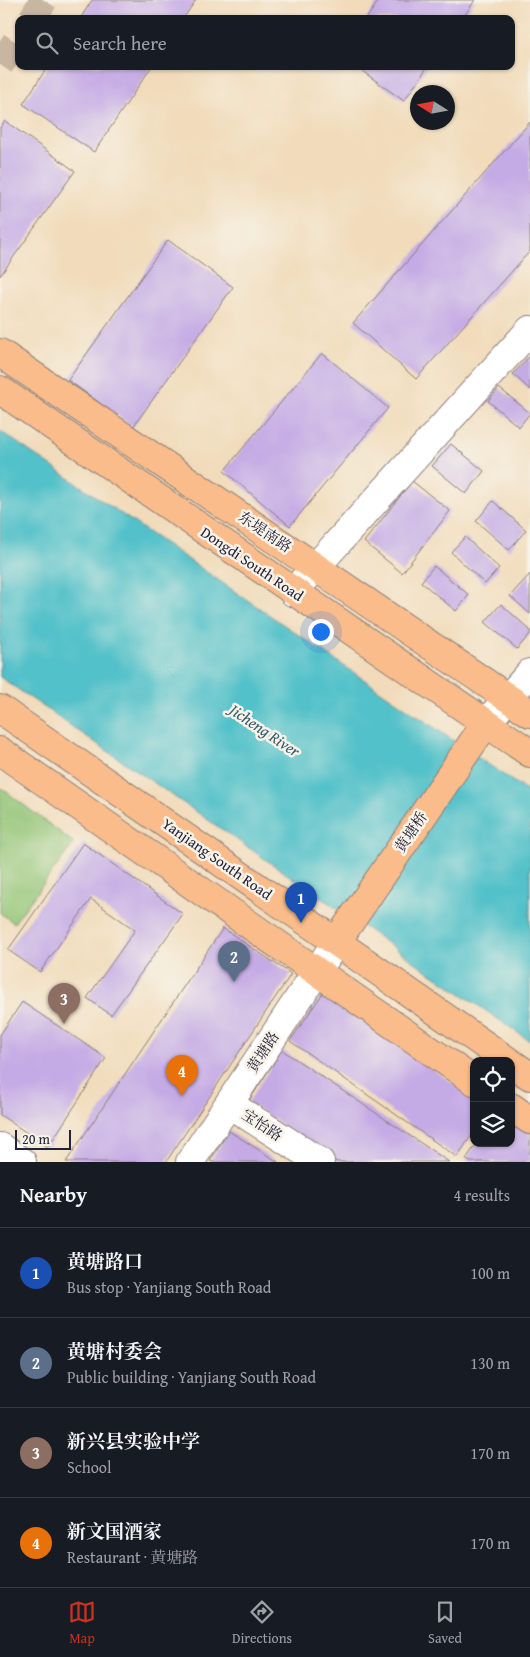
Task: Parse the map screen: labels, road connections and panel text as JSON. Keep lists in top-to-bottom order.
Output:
{
  "streets": {
    "main road": [
      "东堤南路",
      "Dongdi South Road",
      "黄塘桥",
      "Yanjiang South Road"
    ],
    "street": ["黄塘路", "宝怡路"]
  },
  "crossings": [
    ["Dongdi South Road", "黄塘桥"],
    ["黄塘桥", "Yanjiang South Road"],
    ["黄塘桥", "黄塘路"],
    ["Yanjiang South Road", "黄塘路"],
    ["黄塘路", "宝怡路"]
  ],
  "water": ["Jicheng River"],
  "scale_bar": "20 m",
  "north": "left",
  "page": {
    "search": "Search here",
    "pins": [
      "1",
      "2",
      "3",
      "4"
    ],
    "scale": "20 m",
    "heading": ["Nearby", "4 results"],
    "list": [
      {
        "mark": "1",
        "name": "黄塘路口",
        "note": "Bus stop · Yanjiang South Road",
        "value": "100 m"
      },
      {
        "mark": "2",
        "name": "黄塘村委会",
        "note": "Public building · Yanjiang South Road",
        "value": "130 m"
      },
      {
        "mark": "3",
        "name": "新兴县实验中学",
        "note": "School",
        "value": "170 m"
      },
      {
        "mark": "4",
        "name": "新文国酒家",
        "note": "Restaurant · 黄塘路",
        "value": "170 m"
      }
    ],
    "nav": ["Map", "Directions", "Saved"]
  }
}
